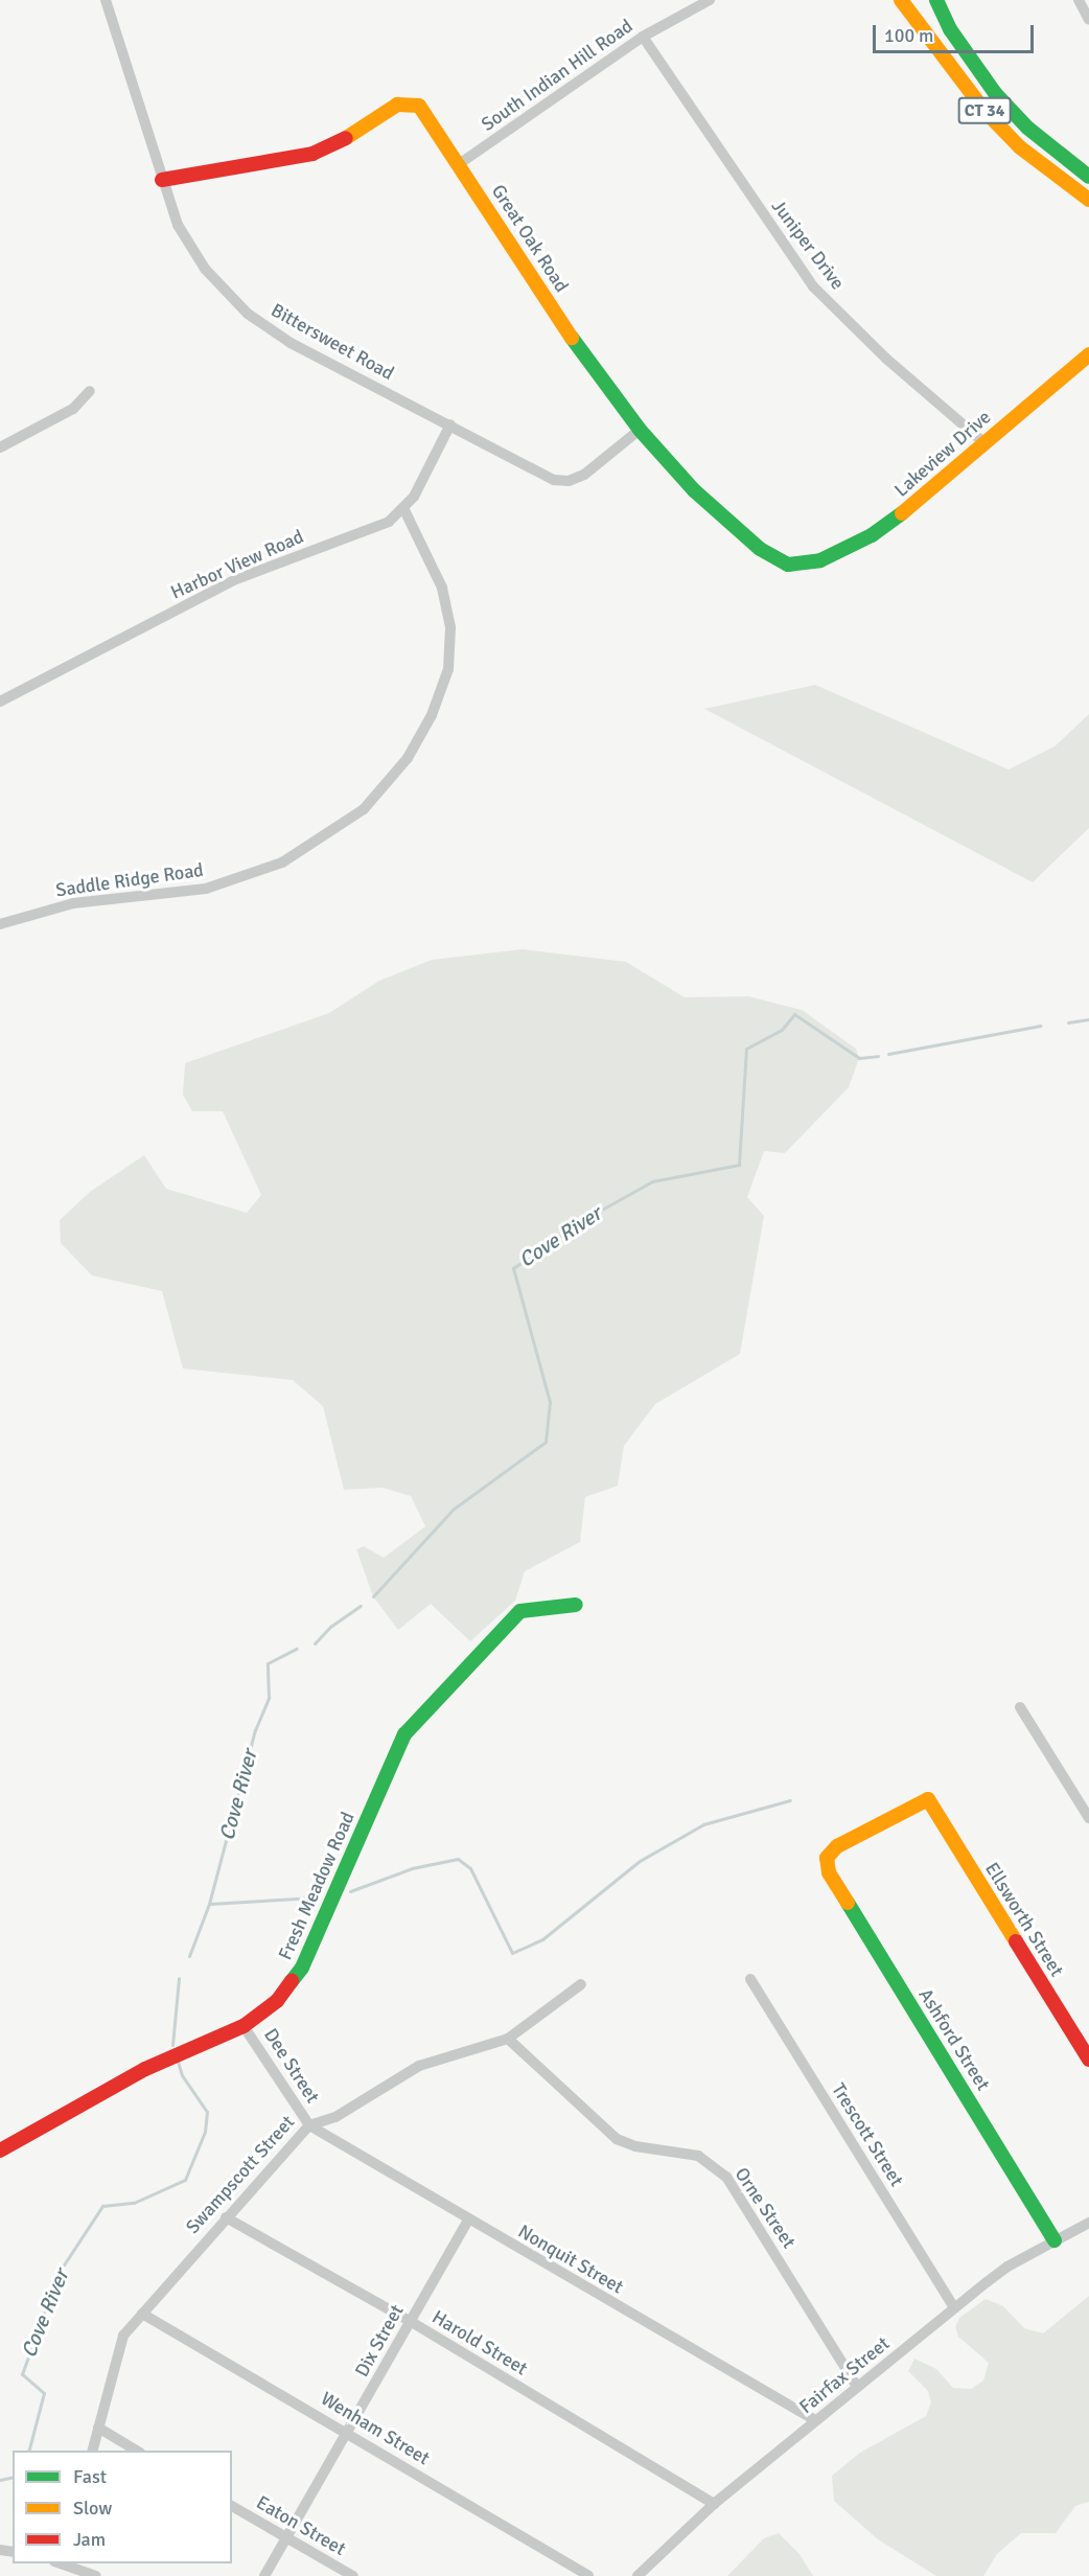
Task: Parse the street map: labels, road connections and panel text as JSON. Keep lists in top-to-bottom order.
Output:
{
  "streets": {
    "main road": [
      "CT 34",
      "Great Oak Road",
      "Lakeview Drive",
      "Fresh Meadow Road",
      "Ellsworth Street",
      "Ashford Street"
    ],
    "street": [
      "South Indian Hill Road",
      "Juniper Drive",
      "Bittersweet Road",
      "Harbor View Road",
      "Saddle Ridge Road",
      "Dee Street",
      "Trescott Street",
      "Swampscott Street",
      "Orne Street",
      "Nonquit Street",
      "Dix Street",
      "Harold Street",
      "Fairfax Street",
      "Wenham Street",
      "Eaton Street"
    ]
  },
  "crossings": [
    ["South Indian Hill Road", "Great Oak Road"],
    ["South Indian Hill Road", "Juniper Drive"],
    ["Great Oak Road", "Bittersweet Road"],
    ["Great Oak Road", "Lakeview Drive"],
    ["Juniper Drive", "Lakeview Drive"],
    ["Harbor View Road", "Saddle Ridge Road"],
    ["Fresh Meadow Road", "Dee Street"],
    ["Ellsworth Street", "Ashford Street"],
    ["Ashford Street", "Fairfax Street"],
    ["Dee Street", "Swampscott Street"],
    ["Dee Street", "Nonquit Street"],
    ["Trescott Street", "Fairfax Street"],
    ["Swampscott Street", "Orne Street"],
    ["Swampscott Street", "Nonquit Street"],
    ["Swampscott Street", "Harold Street"],
    ["Swampscott Street", "Wenham Street"],
    ["Orne Street", "Fairfax Street"],
    ["Nonquit Street", "Dix Street"],
    ["Nonquit Street", "Fairfax Street"],
    ["Dix Street", "Harold Street"],
    ["Dix Street", "Wenham Street"],
    ["Dix Street", "Eaton Street"],
    ["Harold Street", "Fairfax Street"]
  ],
  "water": ["Cove River"],
  "legend": ["Fast", "Slow", "Jam"],
  "scale_bar": "100 m"
}
